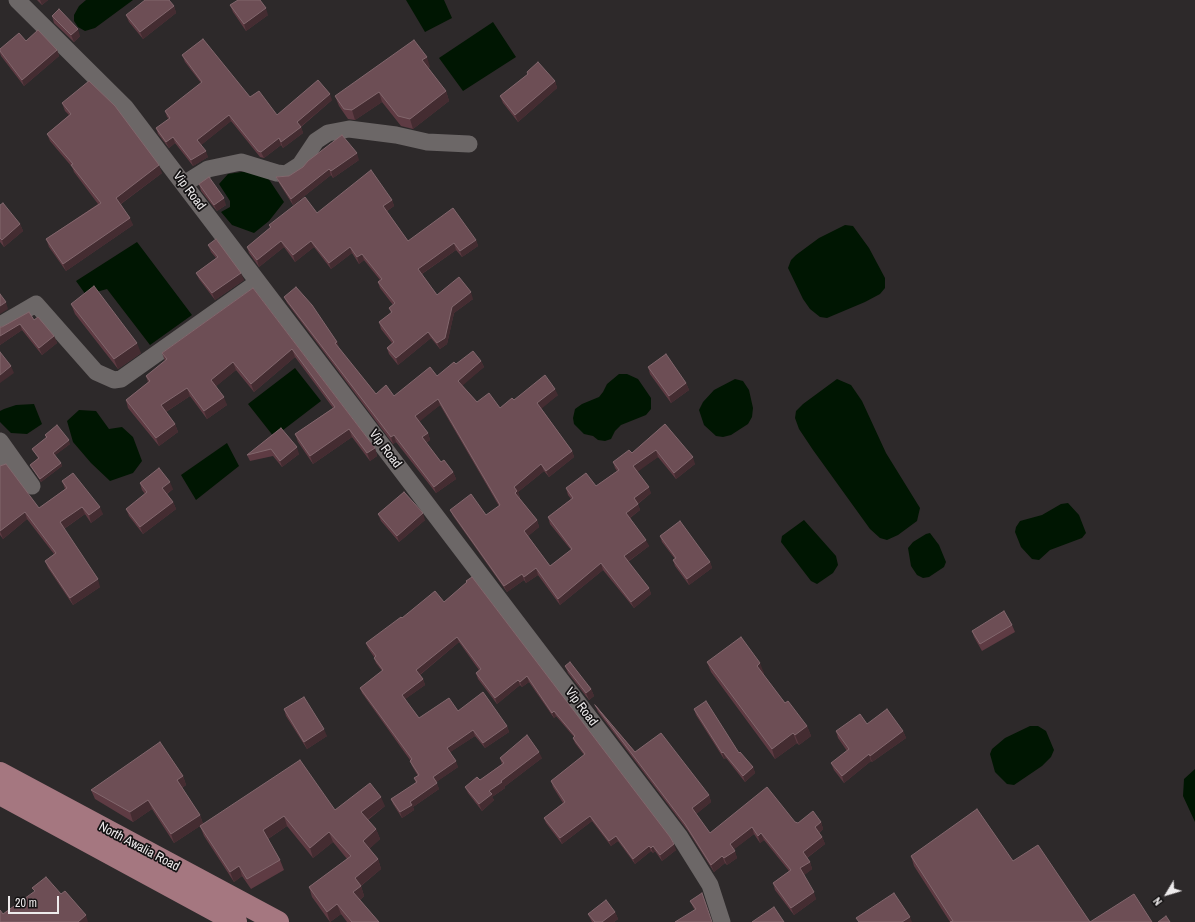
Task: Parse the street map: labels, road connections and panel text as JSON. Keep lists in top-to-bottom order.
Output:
{
  "streets": {
    "main road": ["North Awalia Road"],
    "street": ["Vip Road"]
  },
  "scale_bar": "20 m",
  "north": "bottom left"
}
